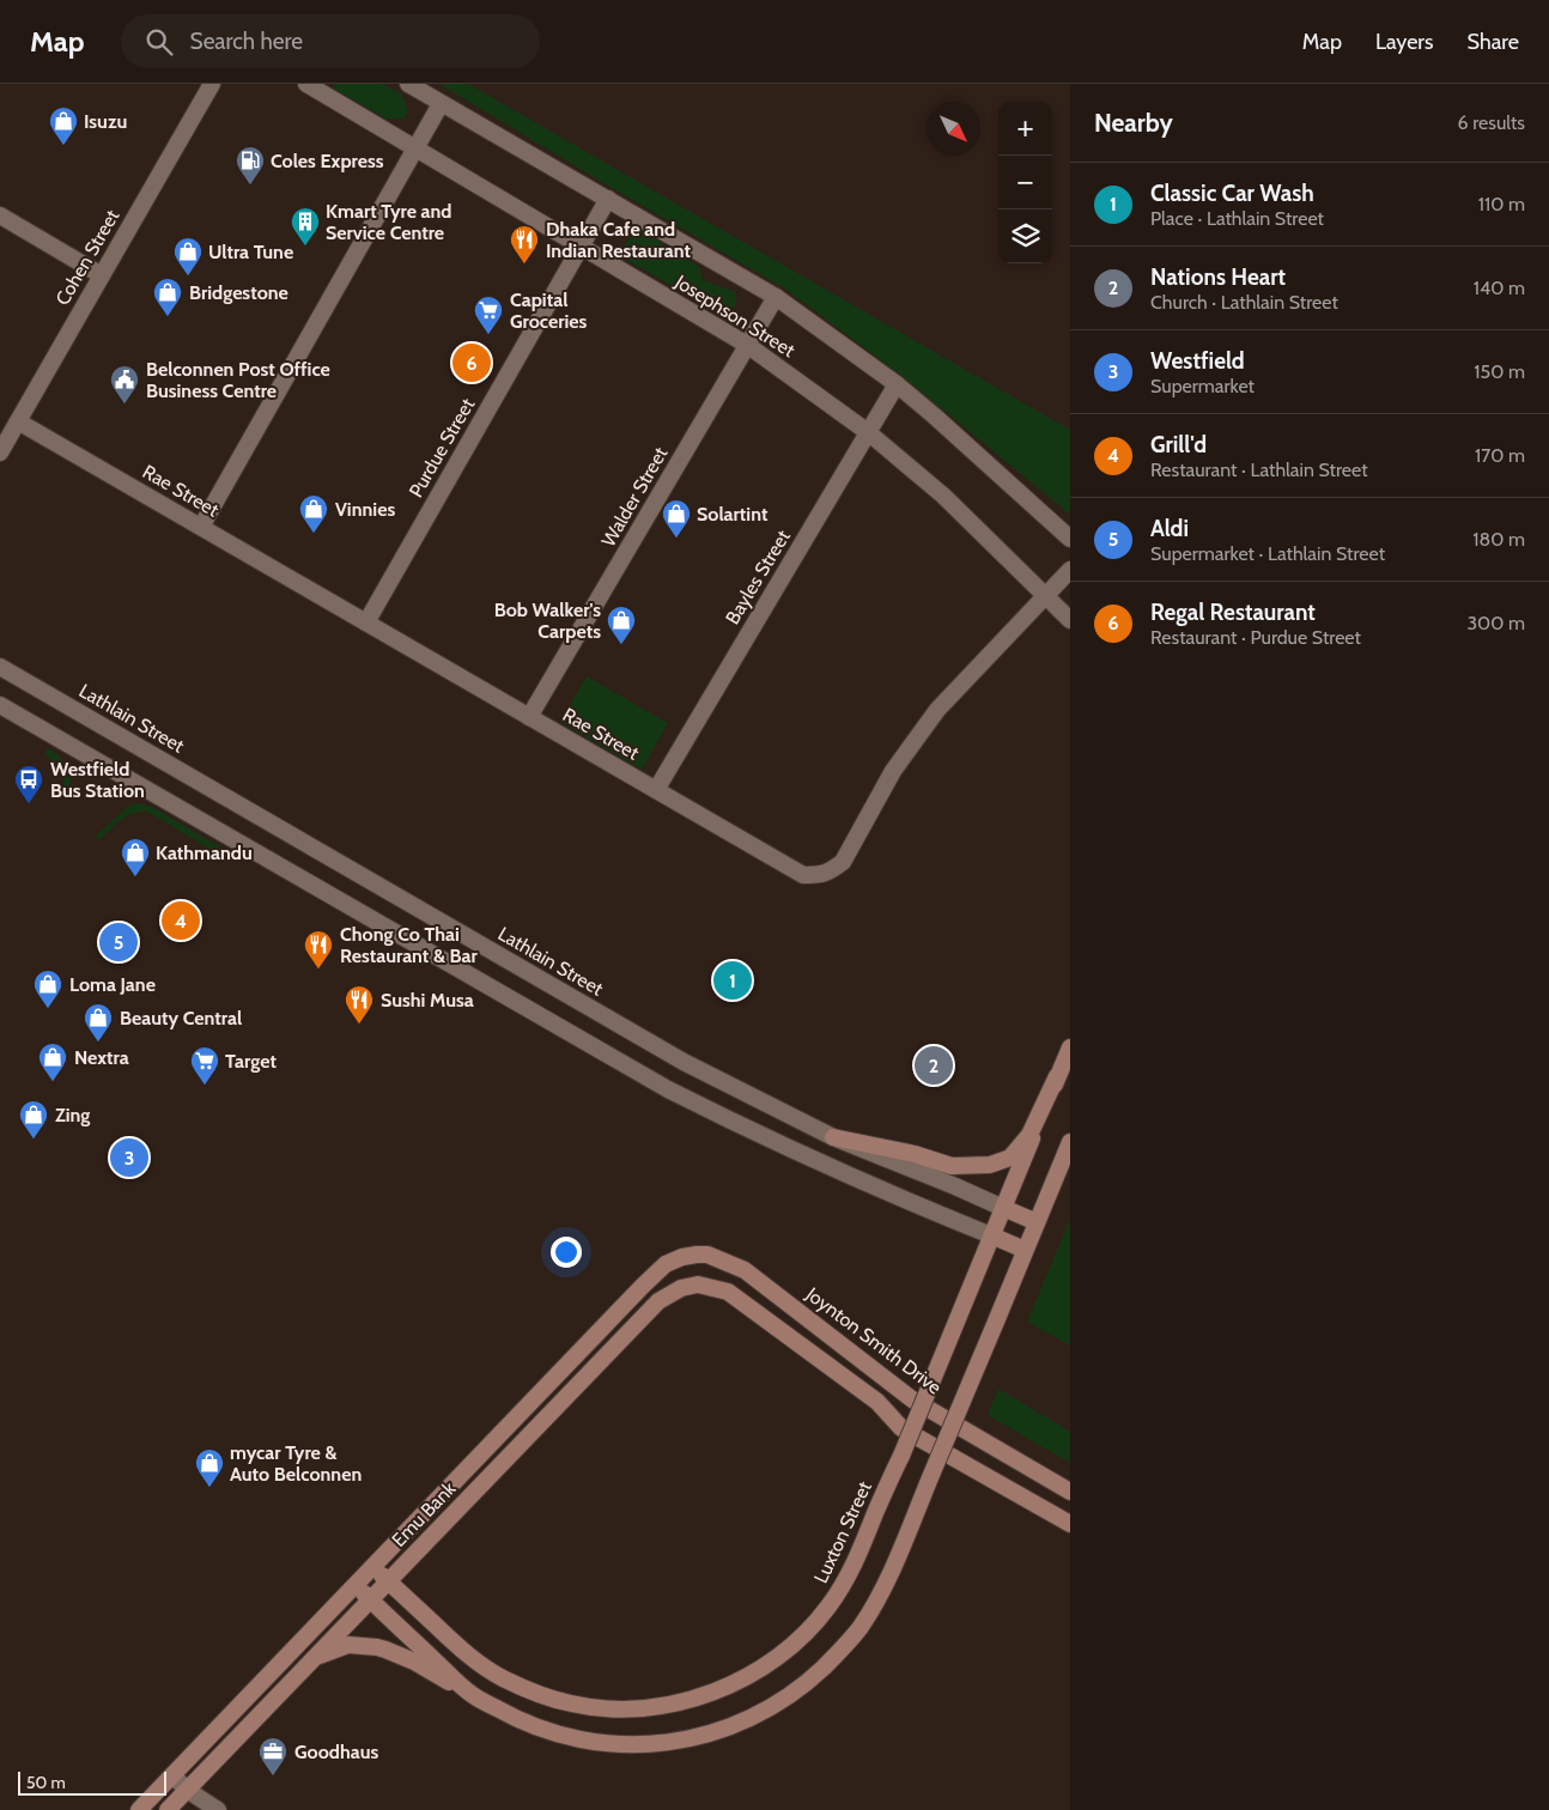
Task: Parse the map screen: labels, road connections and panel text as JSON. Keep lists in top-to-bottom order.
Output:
{
  "streets": {
    "main road": ["Joynton Smith Drive", "Emu Bank", "Luxton Street"],
    "street": [
      "Cohen Street",
      "Josephson Street",
      "Purdue Street",
      "Rae Street",
      "Walder Street",
      "Bayles Street",
      "Lathlain Street"
    ]
  },
  "crossings": [
    ["Cohen Street", "Rae Street"],
    ["Josephson Street", "Purdue Street"],
    ["Josephson Street", "Rae Street"],
    ["Josephson Street", "Walder Street"],
    ["Josephson Street", "Bayles Street"],
    ["Purdue Street", "Rae Street"],
    ["Rae Street", "Walder Street"],
    ["Rae Street", "Bayles Street"],
    ["Lathlain Street", "Luxton Street"],
    ["Joynton Smith Drive", "Emu Bank"],
    ["Emu Bank", "Luxton Street"]
  ],
  "places": {
    "shop": [
      "Isuzu",
      "Ultra Tune",
      "Bridgestone",
      "Vinnies",
      "Solartint",
      "Bob Walker's Carpets",
      "Kathmandu",
      "Loma Jane",
      "Beauty Central",
      "Nextra",
      "Zing",
      "mycar Tyre & Auto Belconnen"
    ],
    "fuel station": ["Coles Express"],
    "building": ["Kmart Tyre and Service Centre"],
    "restaurant": ["Dhaka Cafe and Indian Restaurant", "Chong Co Thai Restaurant & Bar", "Sushi Musa"],
    "supermarket": ["Capital Groceries", "Target"],
    "public building": ["Belconnen Post Office Business Centre"],
    "bus stop": ["Westfield Bus Station"],
    "office": ["Goodhaus"]
  },
  "scale_bar": "50 m",
  "north": "bottom right",
  "page": {
    "header": "Map",
    "search": "Search here",
    "nav": ["Map", "Layers", "Share"],
    "heading": ["Nearby", "6 results"],
    "map_buttons": ["+", "−"],
    "list": [
      {
        "mark": "1",
        "name": "Classic Car Wash",
        "note": "Place · Lathlain Street",
        "value": "110 m"
      },
      {
        "mark": "2",
        "name": "Nations Heart",
        "note": "Church · Lathlain Street",
        "value": "140 m"
      },
      {
        "mark": "3",
        "name": "Westfield",
        "note": "Supermarket",
        "value": "150 m"
      },
      {
        "mark": "4",
        "name": "Grill'd",
        "note": "Restaurant · Lathlain Street",
        "value": "170 m"
      },
      {
        "mark": "5",
        "name": "Aldi",
        "note": "Supermarket · Lathlain Street",
        "value": "180 m"
      },
      {
        "mark": "6",
        "name": "Regal Restaurant",
        "note": "Restaurant · Purdue Street",
        "value": "300 m"
      }
    ],
    "pins": [
      "6",
      "4",
      "5",
      "1",
      "2",
      "3"
    ],
    "scale": "50 m"
  }
}
